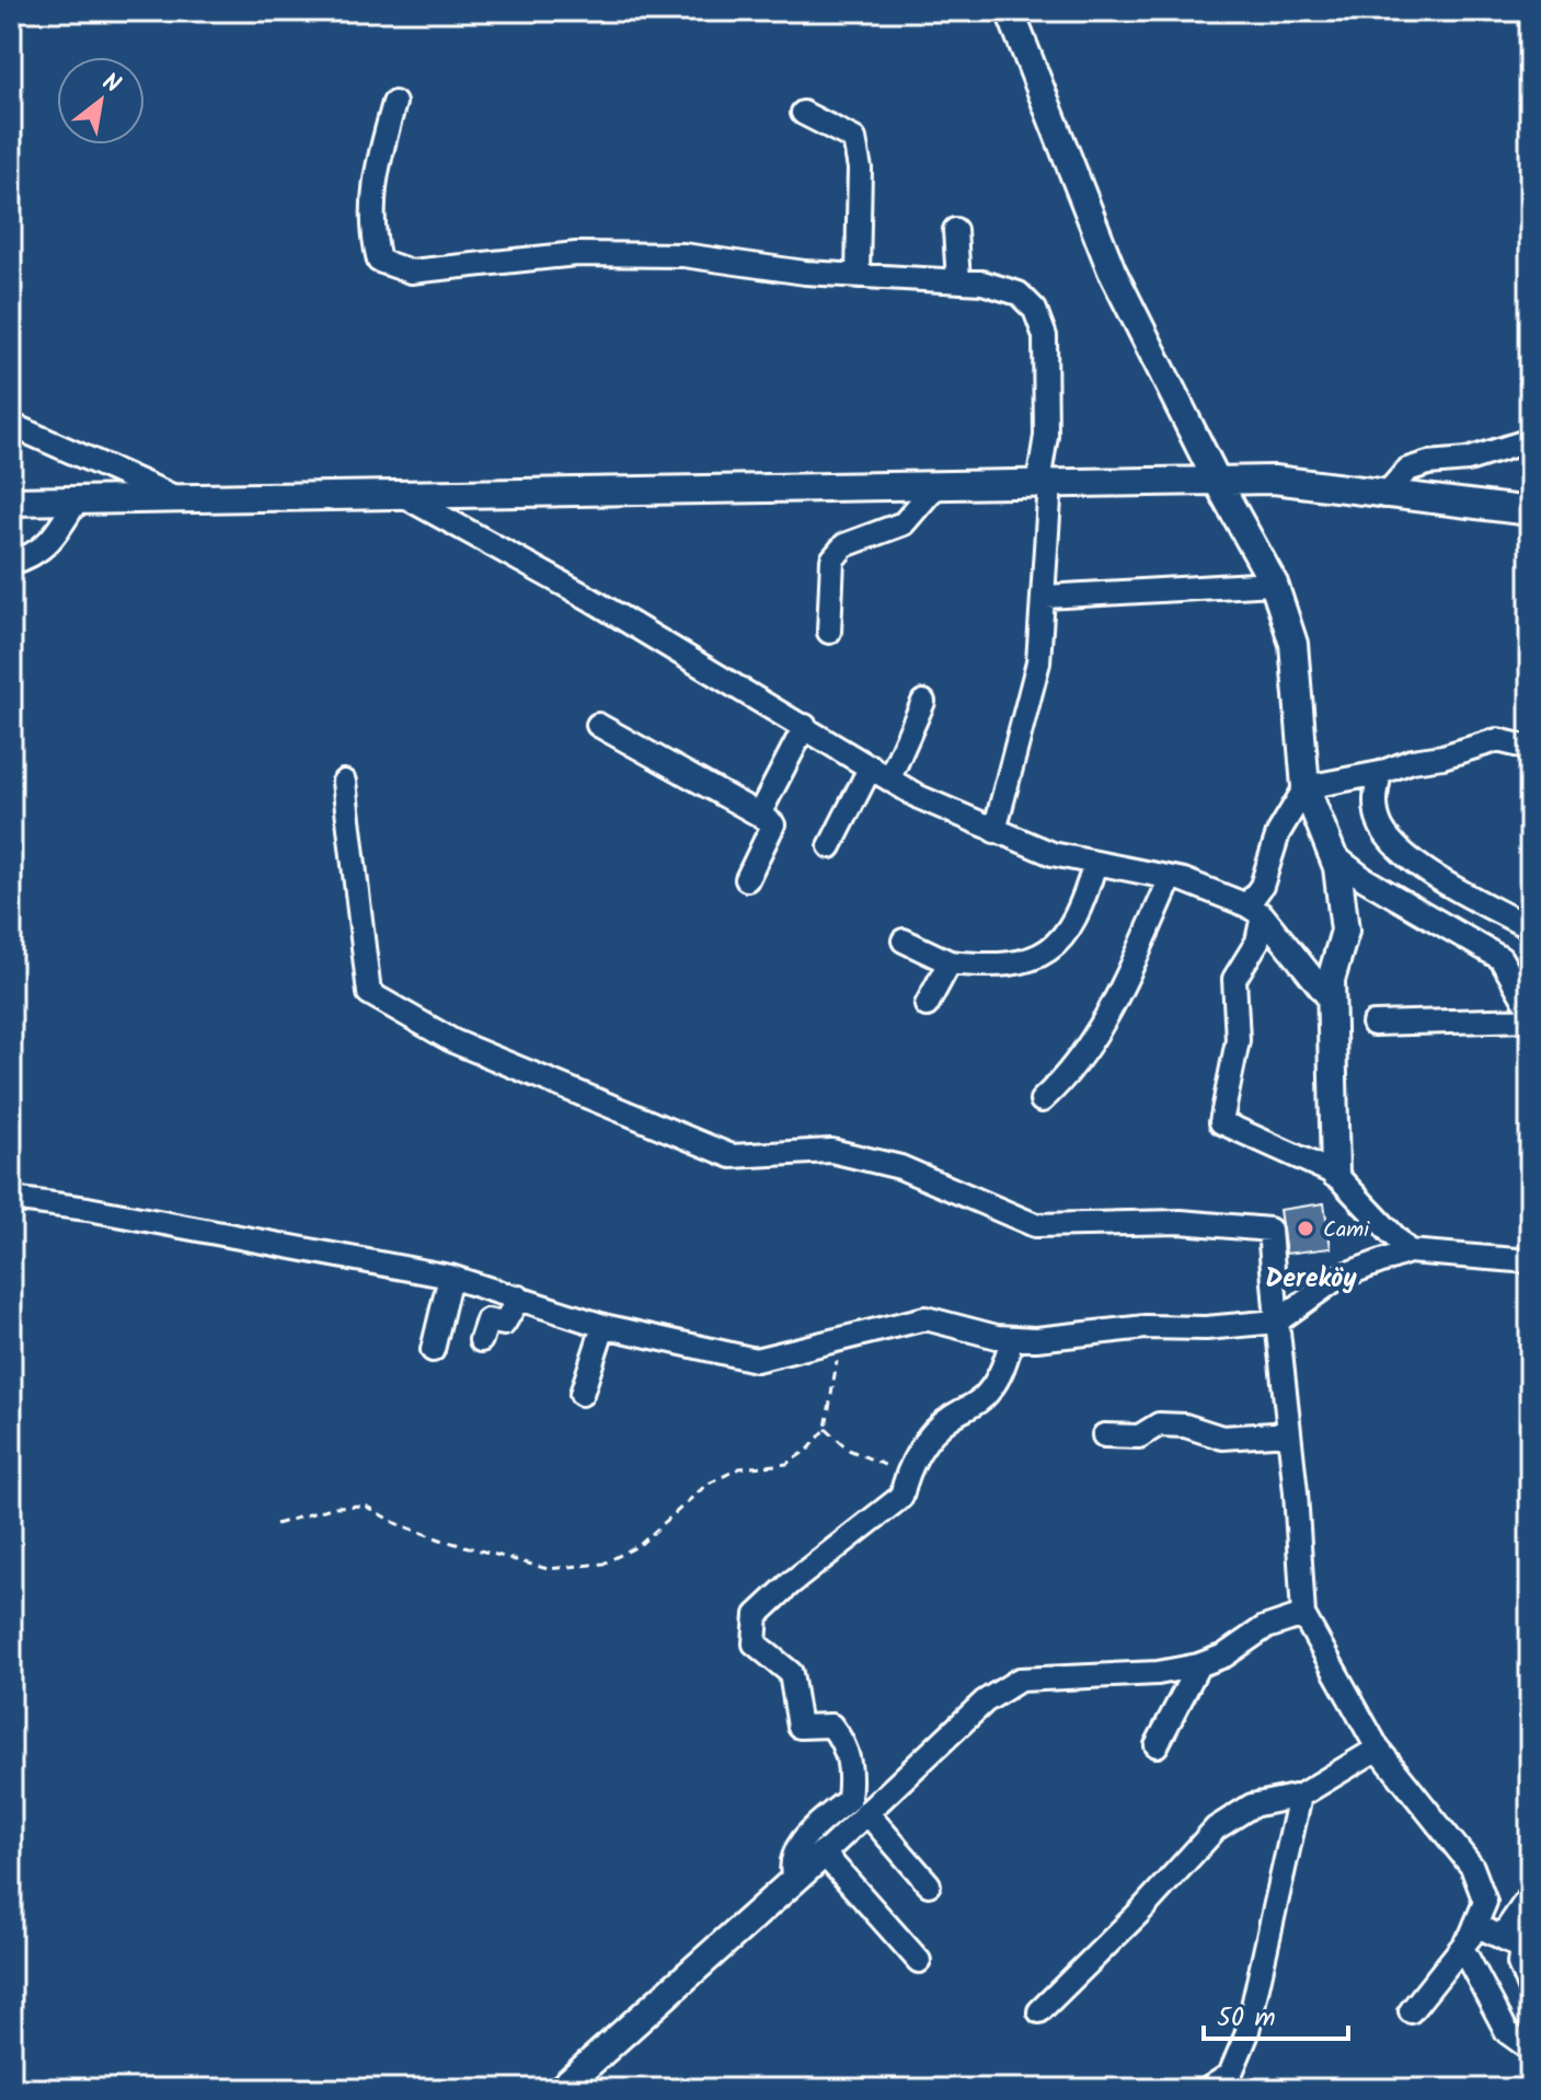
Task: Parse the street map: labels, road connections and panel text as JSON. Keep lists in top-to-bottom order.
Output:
{
  "districts": ["Dereköy"],
  "places": ["Cami"],
  "scale_bar": "50 m",
  "north": "top right"
}
